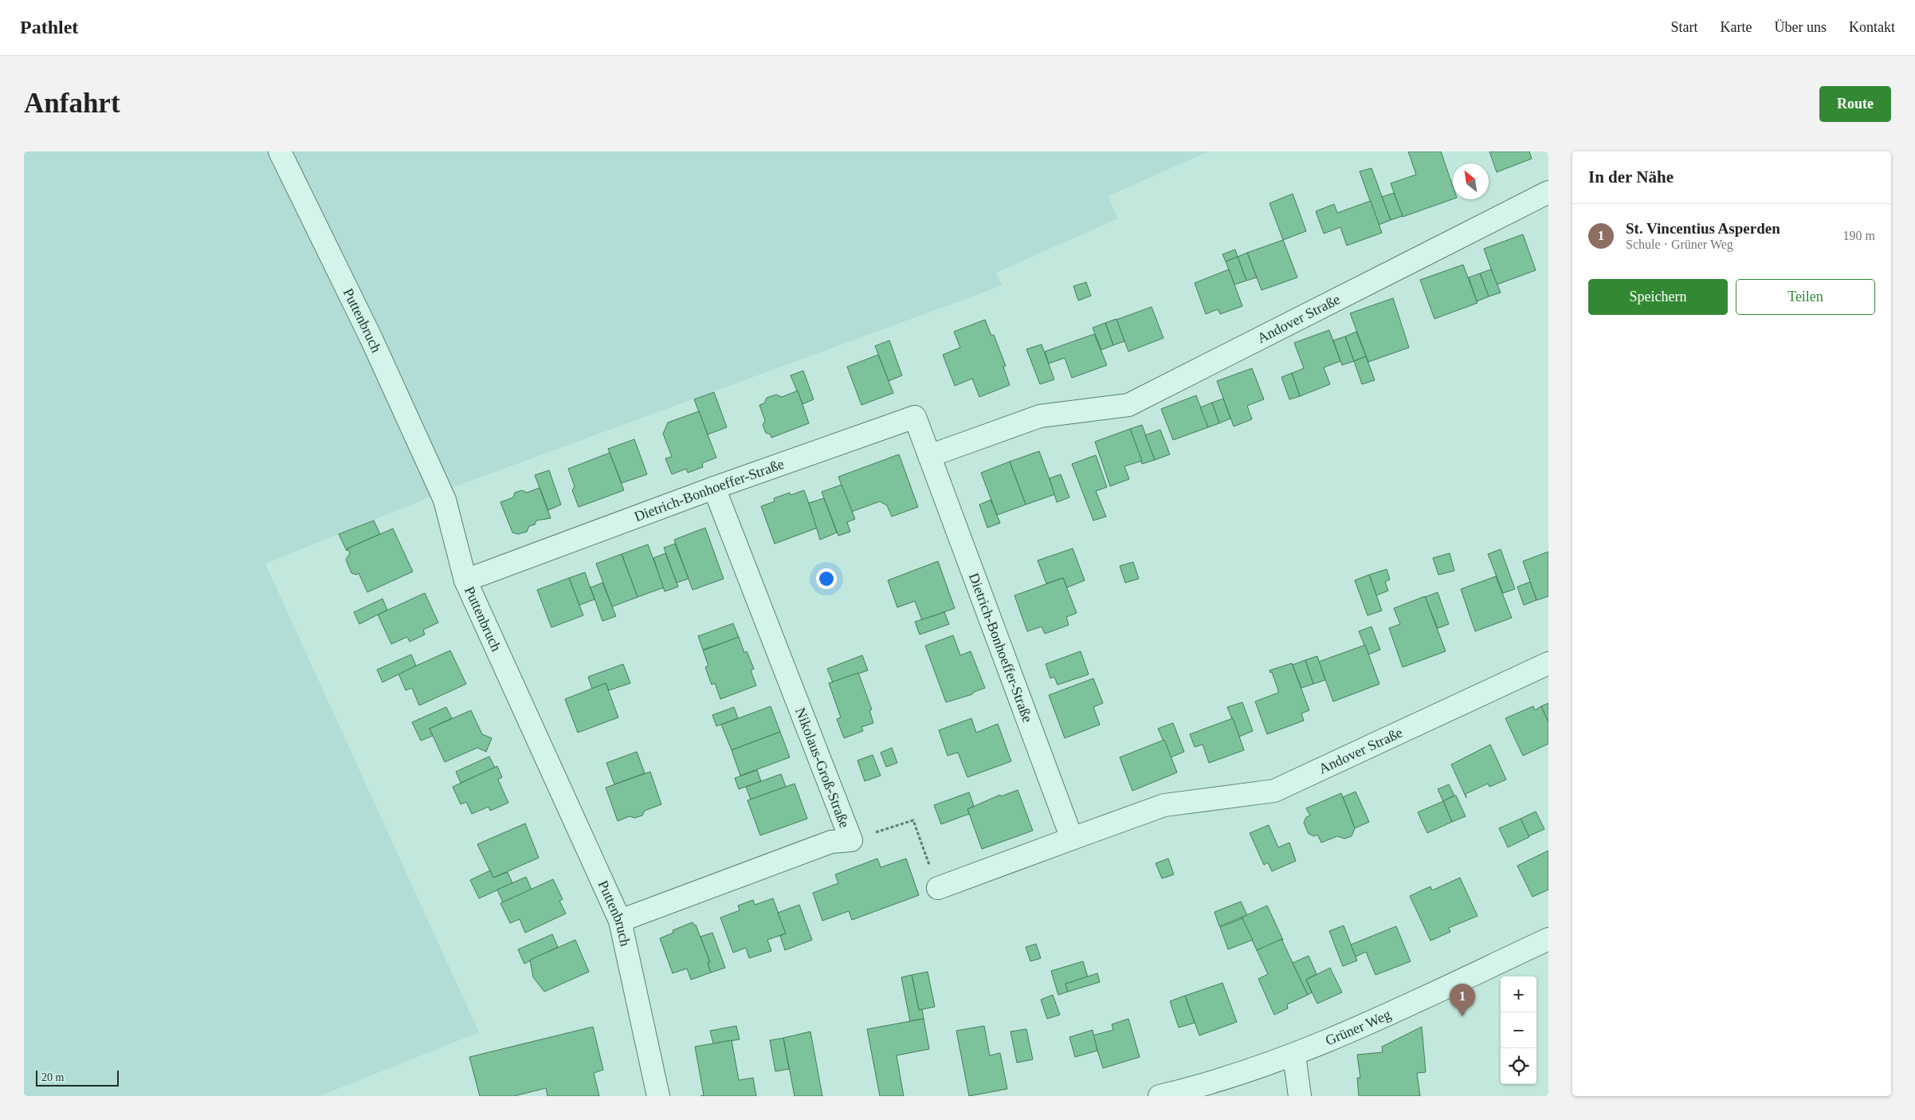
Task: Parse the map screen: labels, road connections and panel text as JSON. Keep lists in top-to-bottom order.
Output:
{
  "streets": {
    "street": [
      "Andover Straße",
      "Puttenbruch",
      "Dietrich-Bonhoeffer-Straße",
      "Nikolaus-Groß-Straße",
      "Grüner Weg"
    ]
  },
  "crossings": [
    ["Andover Straße", "Dietrich-Bonhoeffer-Straße"],
    ["Puttenbruch", "Dietrich-Bonhoeffer-Straße"],
    ["Puttenbruch", "Nikolaus-Groß-Straße"],
    ["Dietrich-Bonhoeffer-Straße", "Nikolaus-Groß-Straße"]
  ],
  "scale_bar": "20 m",
  "north": "top left",
  "page": {
    "header": "Pathlet",
    "nav": [
      "Start",
      "Karte",
      "Über uns",
      "Kontakt"
    ],
    "buttons": [
      "Route",
      ["Speichern", "Teilen"]
    ],
    "title": "Anfahrt",
    "heading": "In der Nähe",
    "list": [
      {
        "mark": "1",
        "name": "St. Vincentius Asperden",
        "note": "Schule · Grüner Weg",
        "value": "190 m"
      }
    ],
    "map_buttons": ["+", "−"],
    "pins": "1",
    "scale": "20 m"
  }
}
